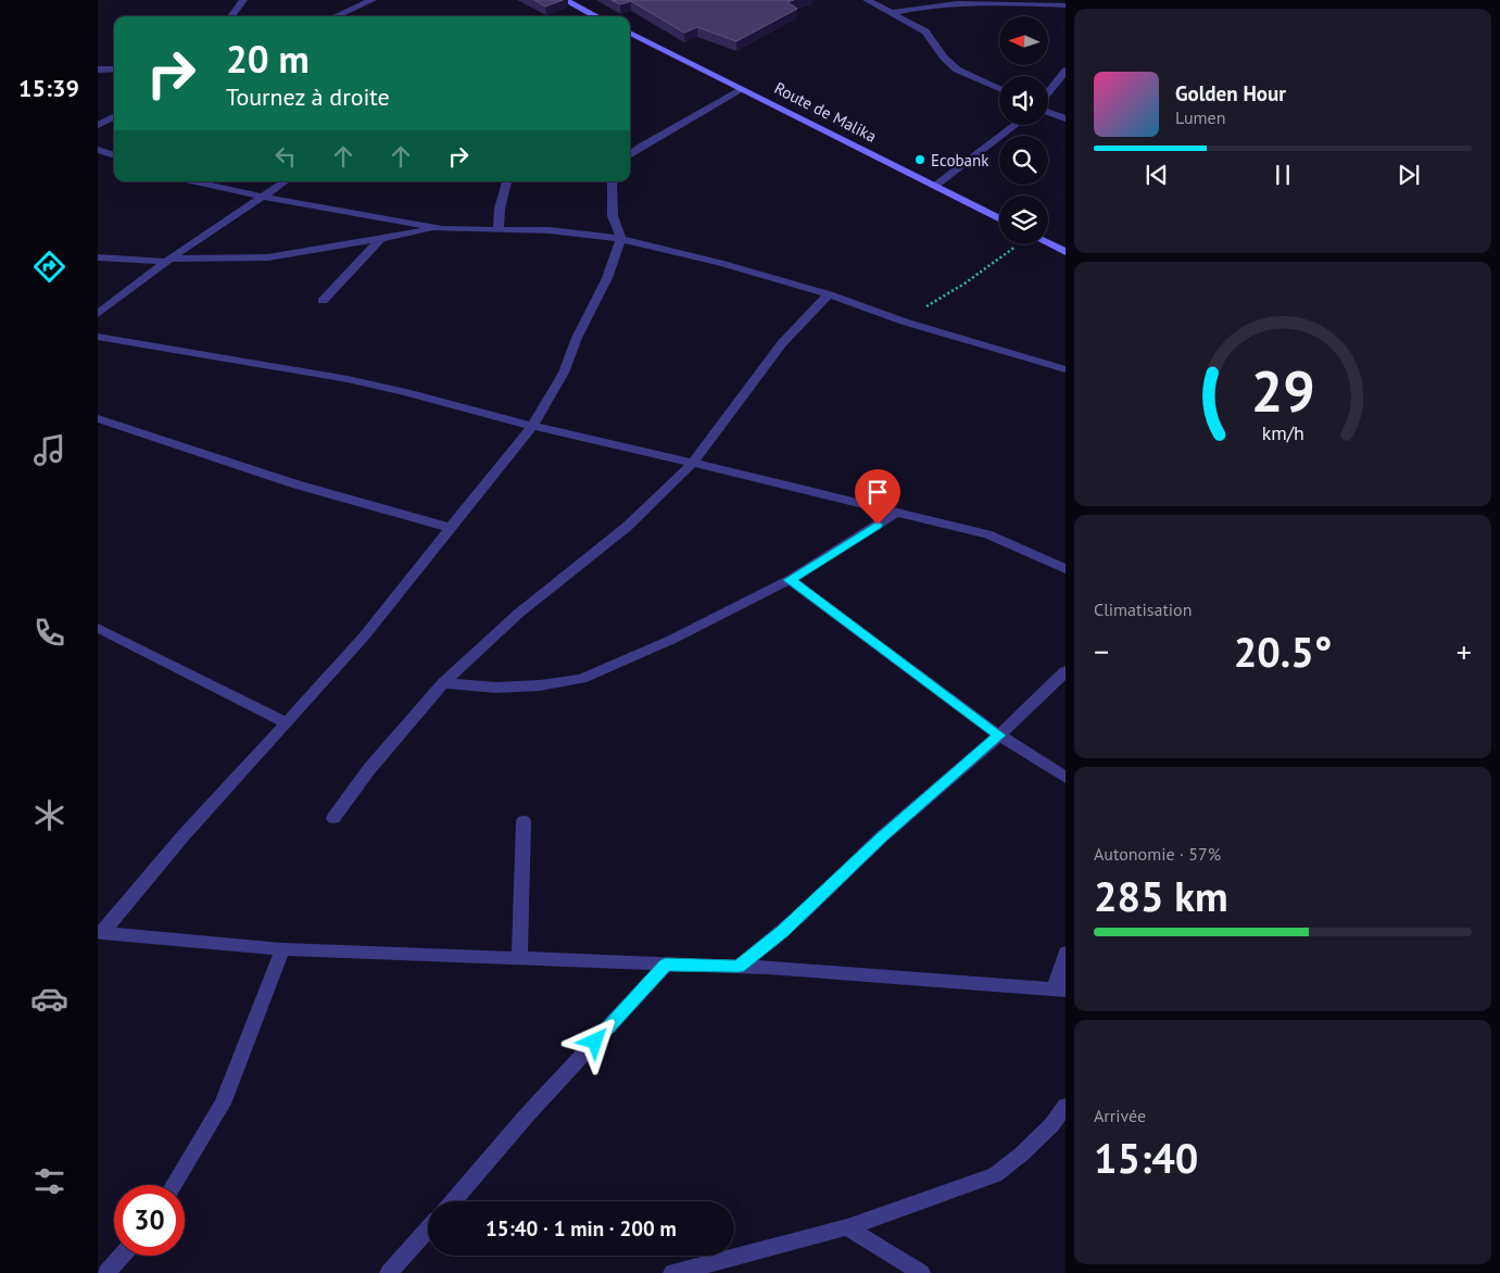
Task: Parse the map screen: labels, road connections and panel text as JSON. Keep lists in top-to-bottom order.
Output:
{
  "streets": {
    "main road": ["Route de Malika"]
  },
  "places": ["Ecobank"],
  "north": "left",
  "page": {
    "tabs": "15:39",
    "turn": ["20 m", "Tournez à droite"],
    "song": ["Golden Hour", "Lumen"],
    "tile": [
      "Climatisation",
      ["Autonomie · 57%", "285 km"],
      ["Arrivée", "15:40"]
    ],
    "heat": ["−", "20.5°", "+"],
    "limit": "30",
    "trip": "15:40 · 1 min · 200 m",
    "gauge": ["29", "km/h"]
  }
}
